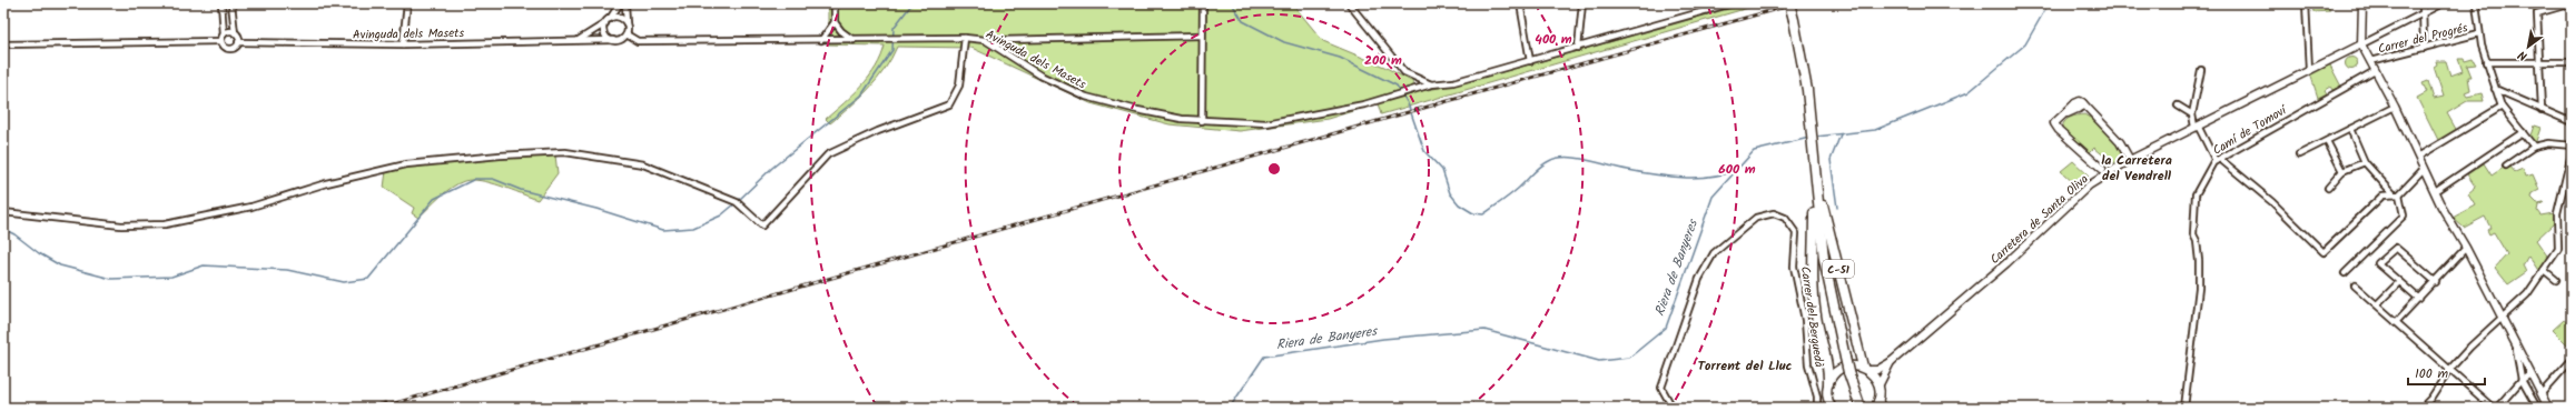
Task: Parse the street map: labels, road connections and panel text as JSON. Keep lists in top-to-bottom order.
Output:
{
  "streets": {
    "highway": ["C-51"],
    "street": [
      "Avinguda dels Masets",
      "Carrer del Progrés",
      "Camí de Tomoví",
      "Carretera de Santa Oliva",
      "Carrer del Berguedà"
    ]
  },
  "districts": ["la Carretera del Vendrell", "Torrent del Lluc"],
  "water": ["Riera de Banyeres"],
  "scale_bar": "100 m",
  "north": "bottom left",
  "rings": ["400 m", "200 m", "600 m"]
}
